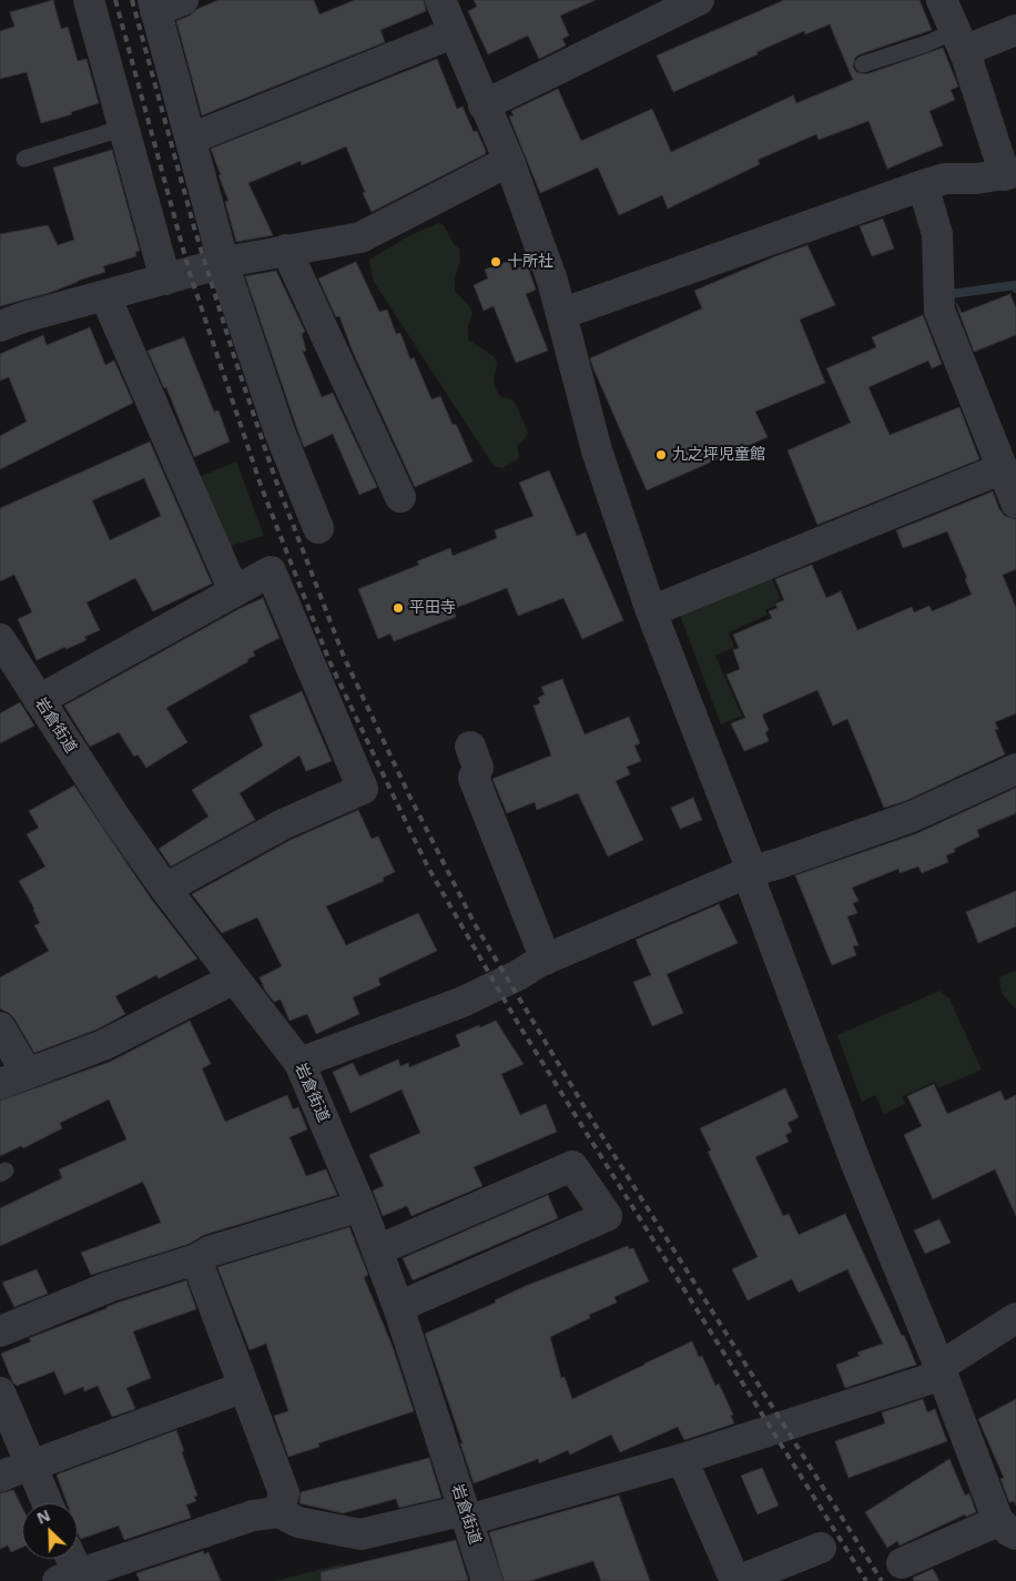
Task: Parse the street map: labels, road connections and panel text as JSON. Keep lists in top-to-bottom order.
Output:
{
  "streets": {
    "street": ["岩倉街道"]
  },
  "places": ["十所社", "九之坪児童館", "平田寺"],
  "north": "top left"
}
